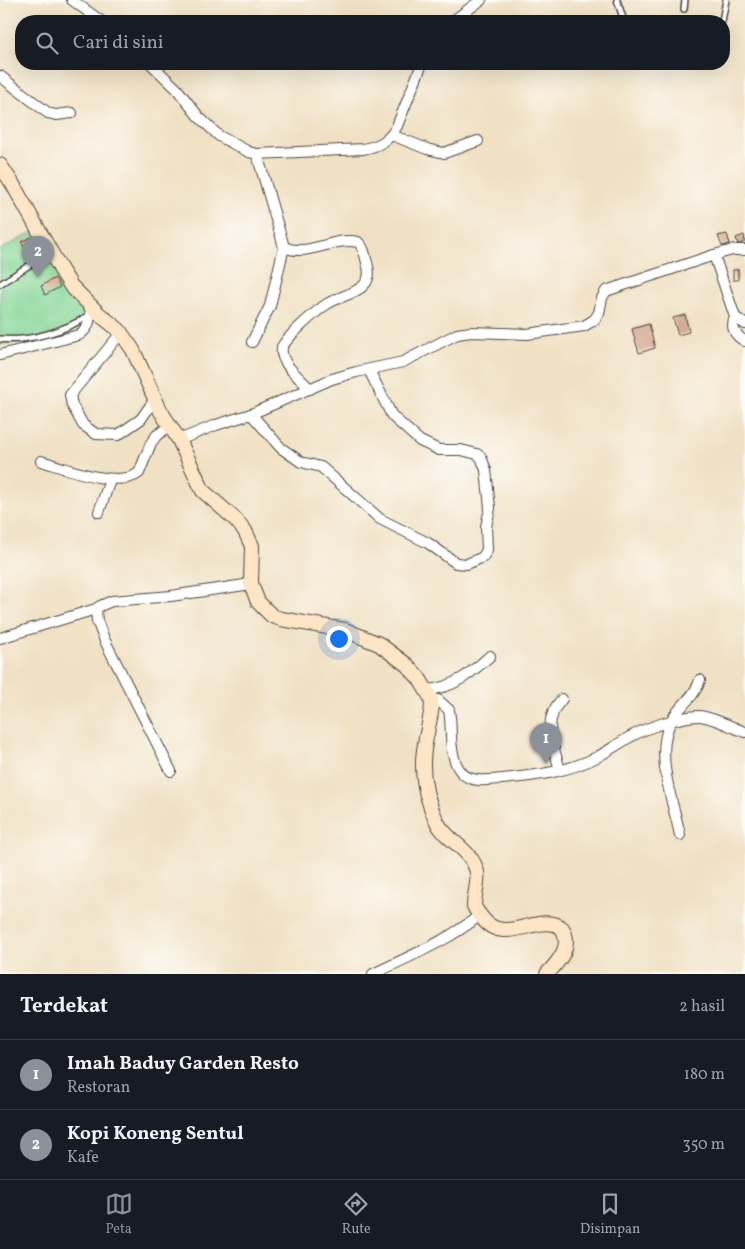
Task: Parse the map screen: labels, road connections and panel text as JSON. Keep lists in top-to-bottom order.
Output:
{
  "page": {
    "search": "Cari di sini",
    "pins": ["2", "1"],
    "heading": ["Terdekat", "2 hasil"],
    "list": [
      {
        "mark": "1",
        "name": "Imah Baduy Garden Resto",
        "note": "Restoran",
        "value": "180 m"
      },
      {
        "mark": "2",
        "name": "Kopi Koneng Sentul",
        "note": "Kafe",
        "value": "350 m"
      }
    ],
    "nav": ["Peta", "Rute", "Disimpan"]
  }
}
